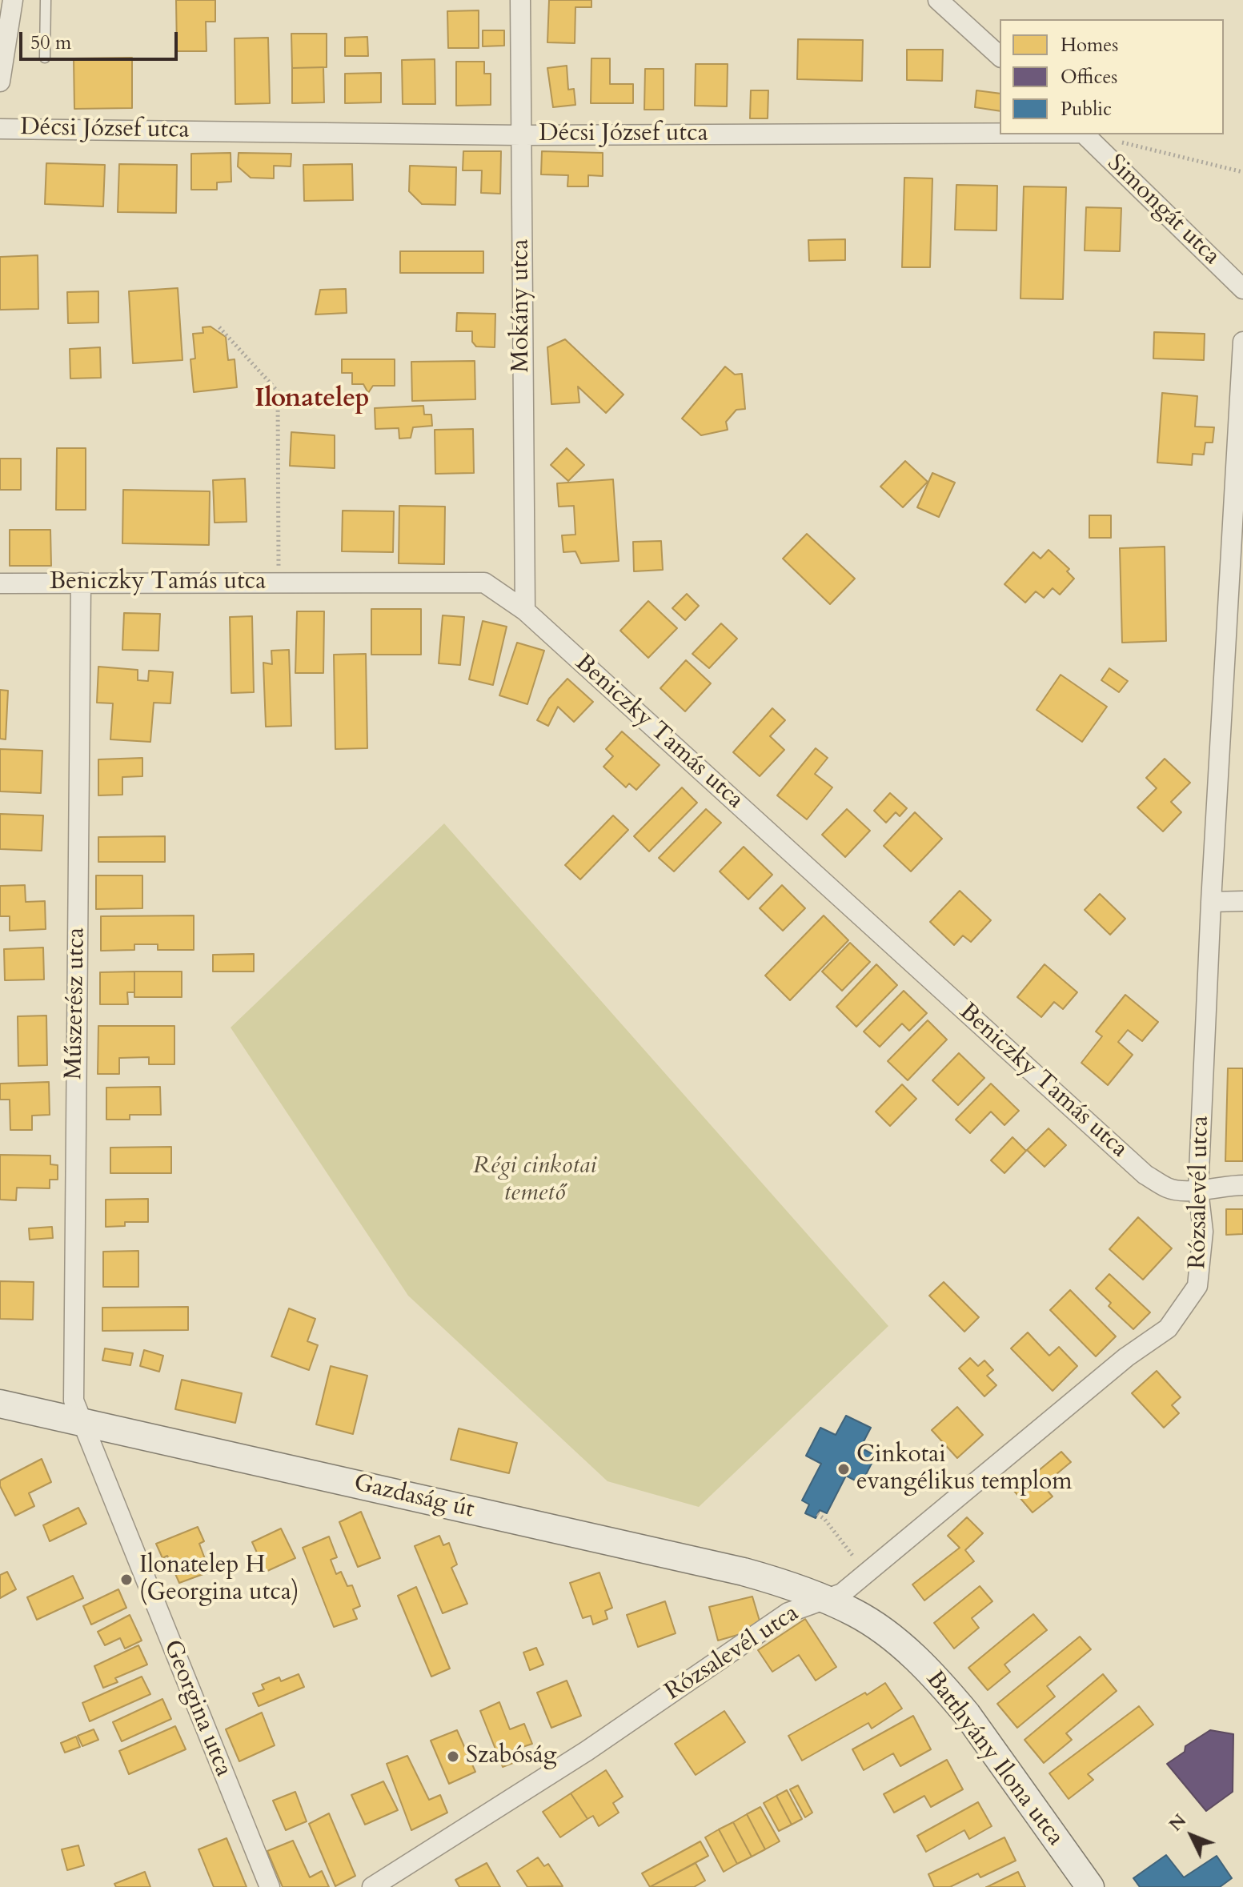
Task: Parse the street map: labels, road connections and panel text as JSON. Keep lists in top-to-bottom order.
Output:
{
  "streets": {
    "street": [
      "Décsi József utca",
      "Simongát utca",
      "Mokány utca",
      "Beniczky Tamás utca",
      "Műszerész utca",
      "Rózsalevél utca",
      "Gazdaság út",
      "Georgina utca",
      "Batthyány Ilona utca"
    ]
  },
  "crossings": [
    ["Décsi József utca", "Mokány utca"],
    ["Mokány utca", "Beniczky Tamás utca"],
    ["Beniczky Tamás utca", "Műszerész utca"],
    ["Beniczky Tamás utca", "Rózsalevél utca"],
    ["Műszerész utca", "Gazdaság út"],
    ["Műszerész utca", "Georgina utca"],
    ["Rózsalevél utca", "Gazdaság út"],
    ["Rózsalevél utca", "Batthyány Ilona utca"],
    ["Gazdaság út", "Georgina utca"],
    ["Gazdaság út", "Batthyány Ilona utca"]
  ],
  "districts": ["Ilonatelep"],
  "parks": ["Régi cinkotai temető"],
  "places": ["Cinkotai evangélikus templom", "Ilonatelep H (Georgina utca)", "Szabóság"],
  "legend": ["Homes", "Offices", "Public"],
  "scale_bar": "50 m",
  "north": "top left"
}
